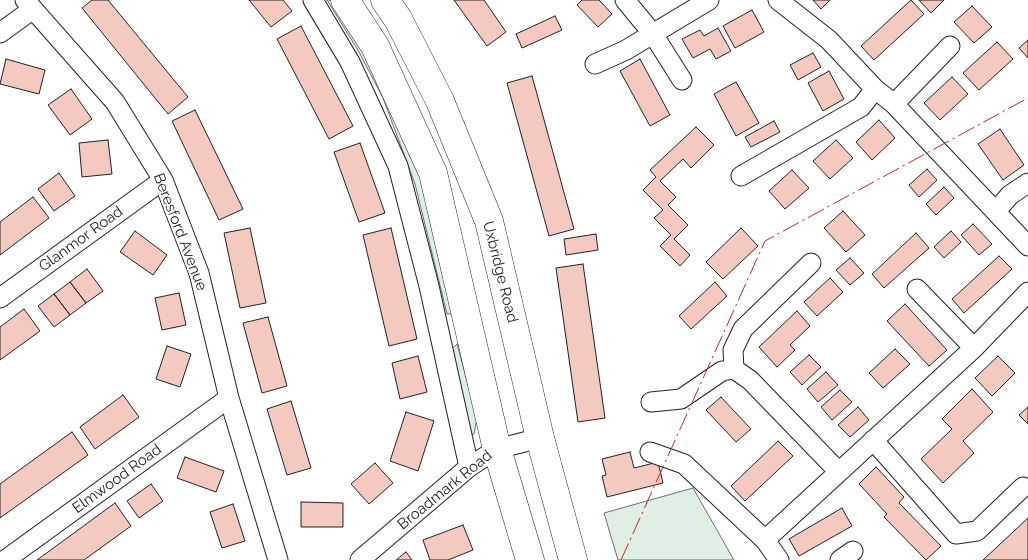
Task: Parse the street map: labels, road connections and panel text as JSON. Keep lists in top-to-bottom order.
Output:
{
  "streets": {
    "main road": ["Uxbridge Road"],
    "street": [
      "Beresford Avenue",
      "Glanmor Road",
      "Elmwood Road",
      "Broadmark Road"
    ]
  },
  "crossings": [
    ["Beresford Avenue", "Glanmor Road"],
    ["Beresford Avenue", "Elmwood Road"],
    ["Uxbridge Road", "Broadmark Road"]
  ]
}
